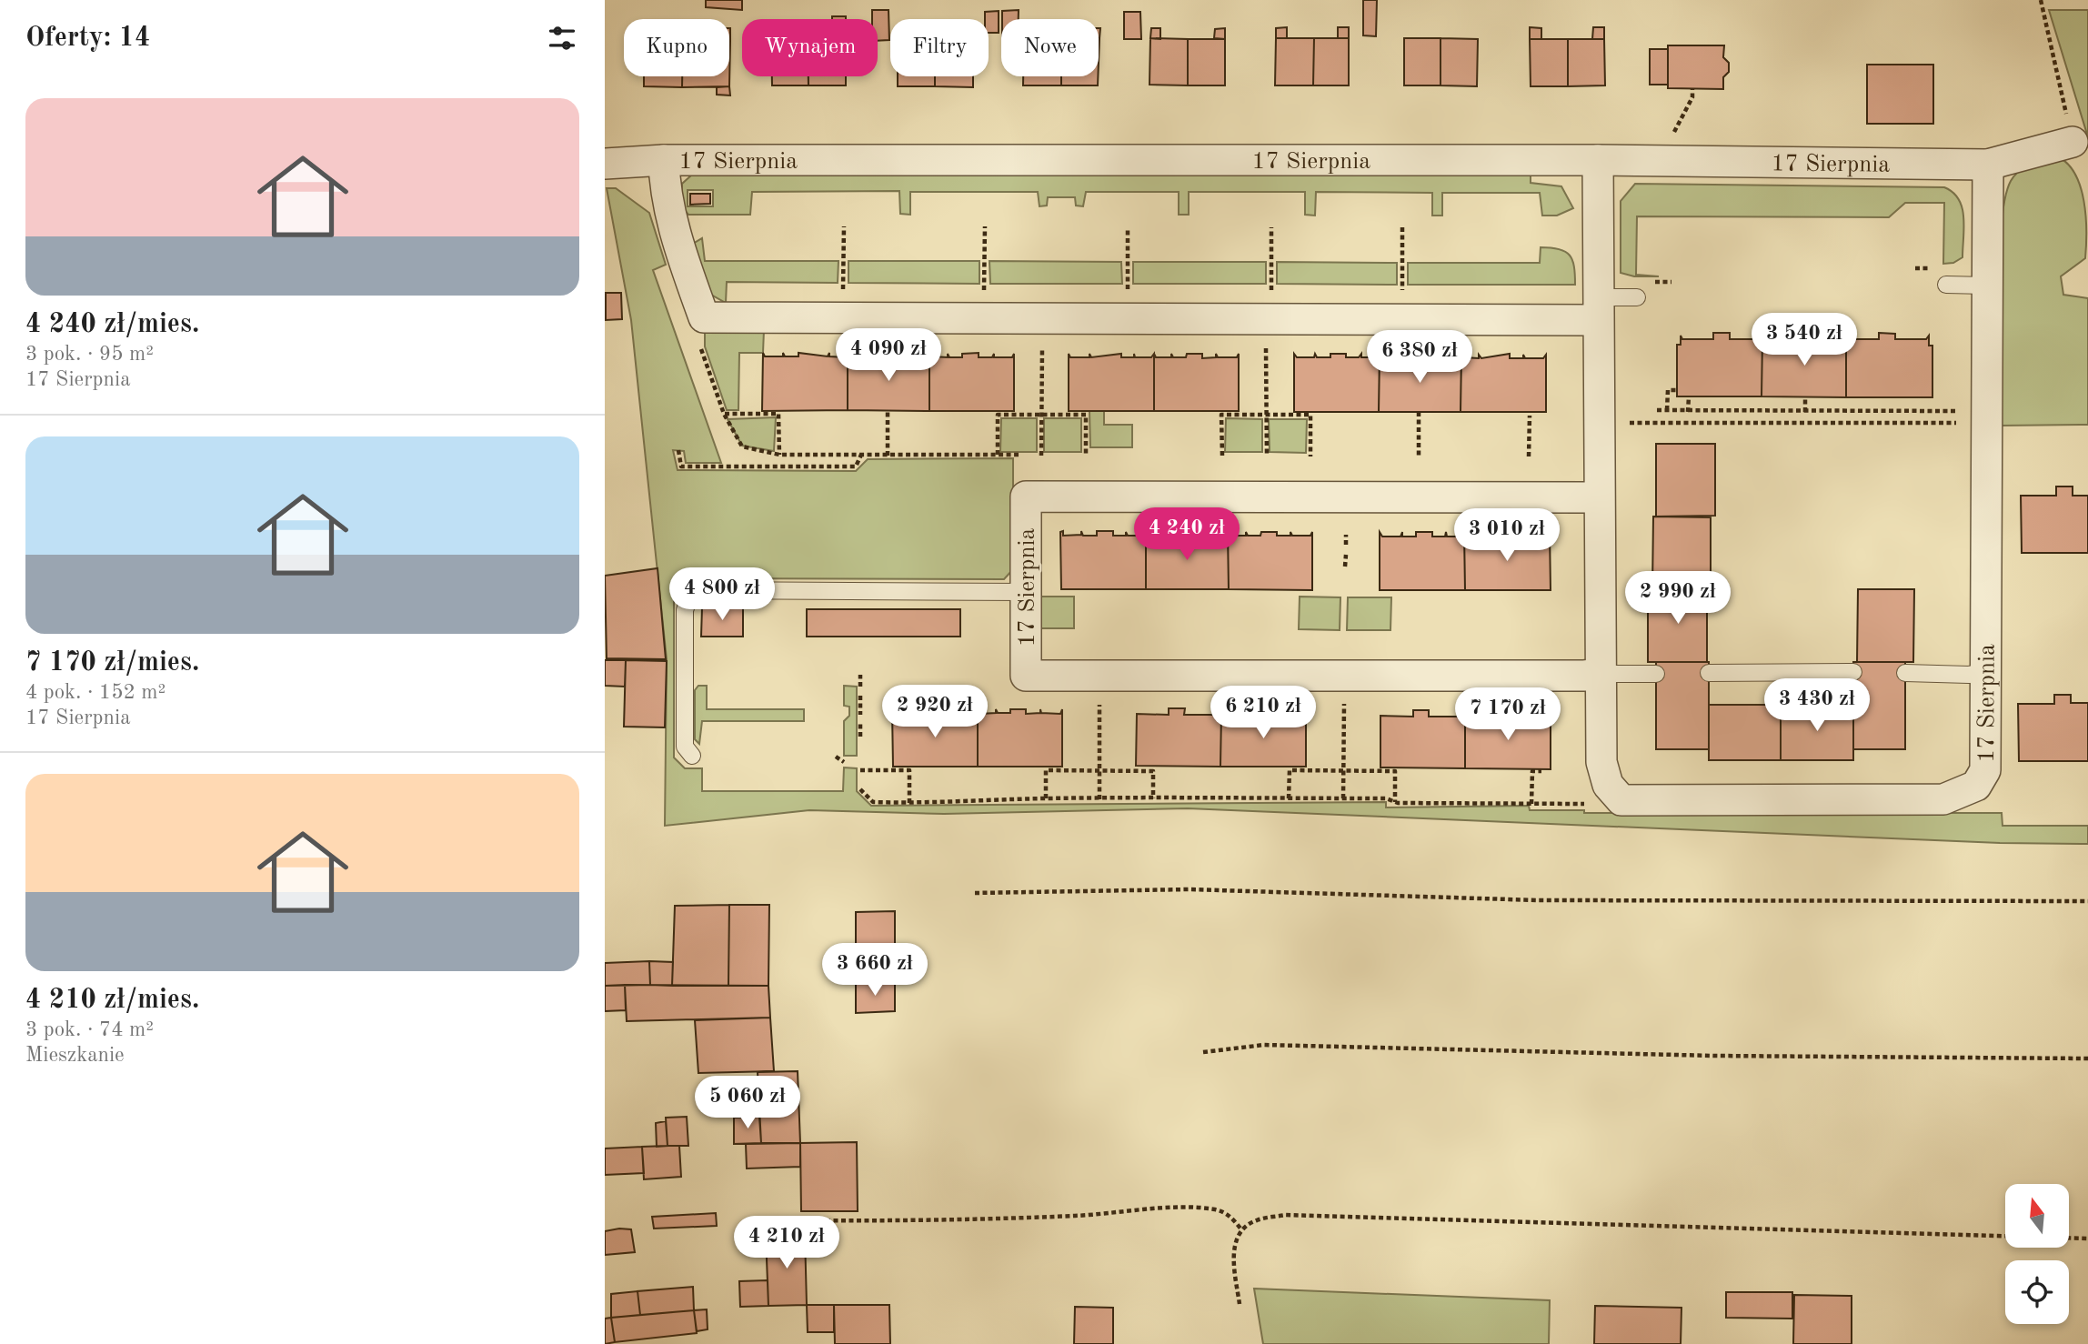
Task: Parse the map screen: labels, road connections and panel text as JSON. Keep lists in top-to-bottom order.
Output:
{
  "streets": {
    "street": ["17 Sierpnia"]
  },
  "north": "top",
  "page": {
    "heading": "Oferty: 14",
    "chip": [
      "Kupno",
      "Wynajem",
      "Filtry",
      "Nowe"
    ],
    "list": [
      {
        "name": "4 240 zł/mies.",
        "note": "3 pok. · 95 m² · 17 Sierpnia"
      },
      {
        "name": "7 170 zł/mies.",
        "note": "4 pok. · 152 m² · 17 Sierpnia"
      },
      {
        "name": "4 210 zł/mies.",
        "note": "3 pok. · 74 m² · Mieszkanie"
      }
    ],
    "price": [
      "3 540 zł",
      "4 090 zł",
      "6 380 zł",
      "4 240 zł",
      "3 010 zł",
      "4 800 zł",
      "2 990 zł",
      "3 430 zł",
      "2 920 zł",
      "6 210 zł",
      "7 170 zł",
      "3 660 zł",
      "5 060 zł",
      "4 210 zł"
    ]
  }
}
